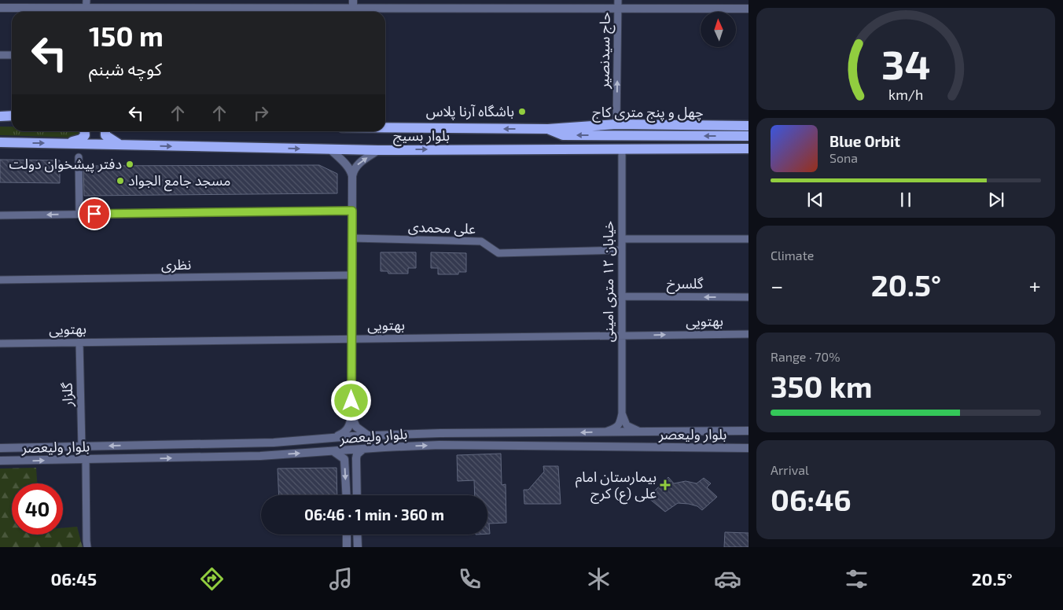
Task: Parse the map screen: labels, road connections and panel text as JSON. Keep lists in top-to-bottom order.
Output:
{
  "streets": {
    "main road": ["چهل و پنج متری کاج", "بلوار بسیج"],
    "street": [
      "حاج سیدنصیر",
      "علی محمدی",
      "نظری",
      "خیابان ۱۲ متری امینی",
      "گلسرخ",
      "بهتویی",
      "گلزار",
      "بلوار ولیعصر"
    ]
  },
  "crossings": [
    ["حاج سیدنصیر", "چهل و پنج متری کاج"],
    ["چهل و پنج متری کاج", "بلوار بسیج"],
    ["بلوار بسیج", "خیابان ۱۲ متری امینی"],
    ["علی محمدی", "خیابان ۱۲ متری امینی"],
    ["خیابان ۱۲ متری امینی", "گلسرخ"],
    ["خیابان ۱۲ متری امینی", "بهتویی"],
    ["بهتویی", "گلزار"],
    ["گلزار", "بلوار ولیعصر"]
  ],
  "one_way": ["حاج سیدنصیر"],
  "places": {
    "other": ["باشگاه آرنا پلاس", "دفتر پیشخوان دولت", "مسجد جامع الجواد"],
    "health": ["بیمارستان امام علی (ع) کرج"]
  },
  "north": "top",
  "page": {
    "turn": ["150 m", "کوچه شبنم"],
    "song": ["Blue Orbit", "Sona"],
    "tile": [
      "Climate",
      ["Range · 70%", "350 km"],
      ["Arrival", "06:46"]
    ],
    "heat": ["−", "20.5°", "+"],
    "limit": "40",
    "trip": "06:46 · 1 min · 360 m",
    "tabs": ["06:45", "20.5°"],
    "gauge": ["34", "km/h"]
  }
}
